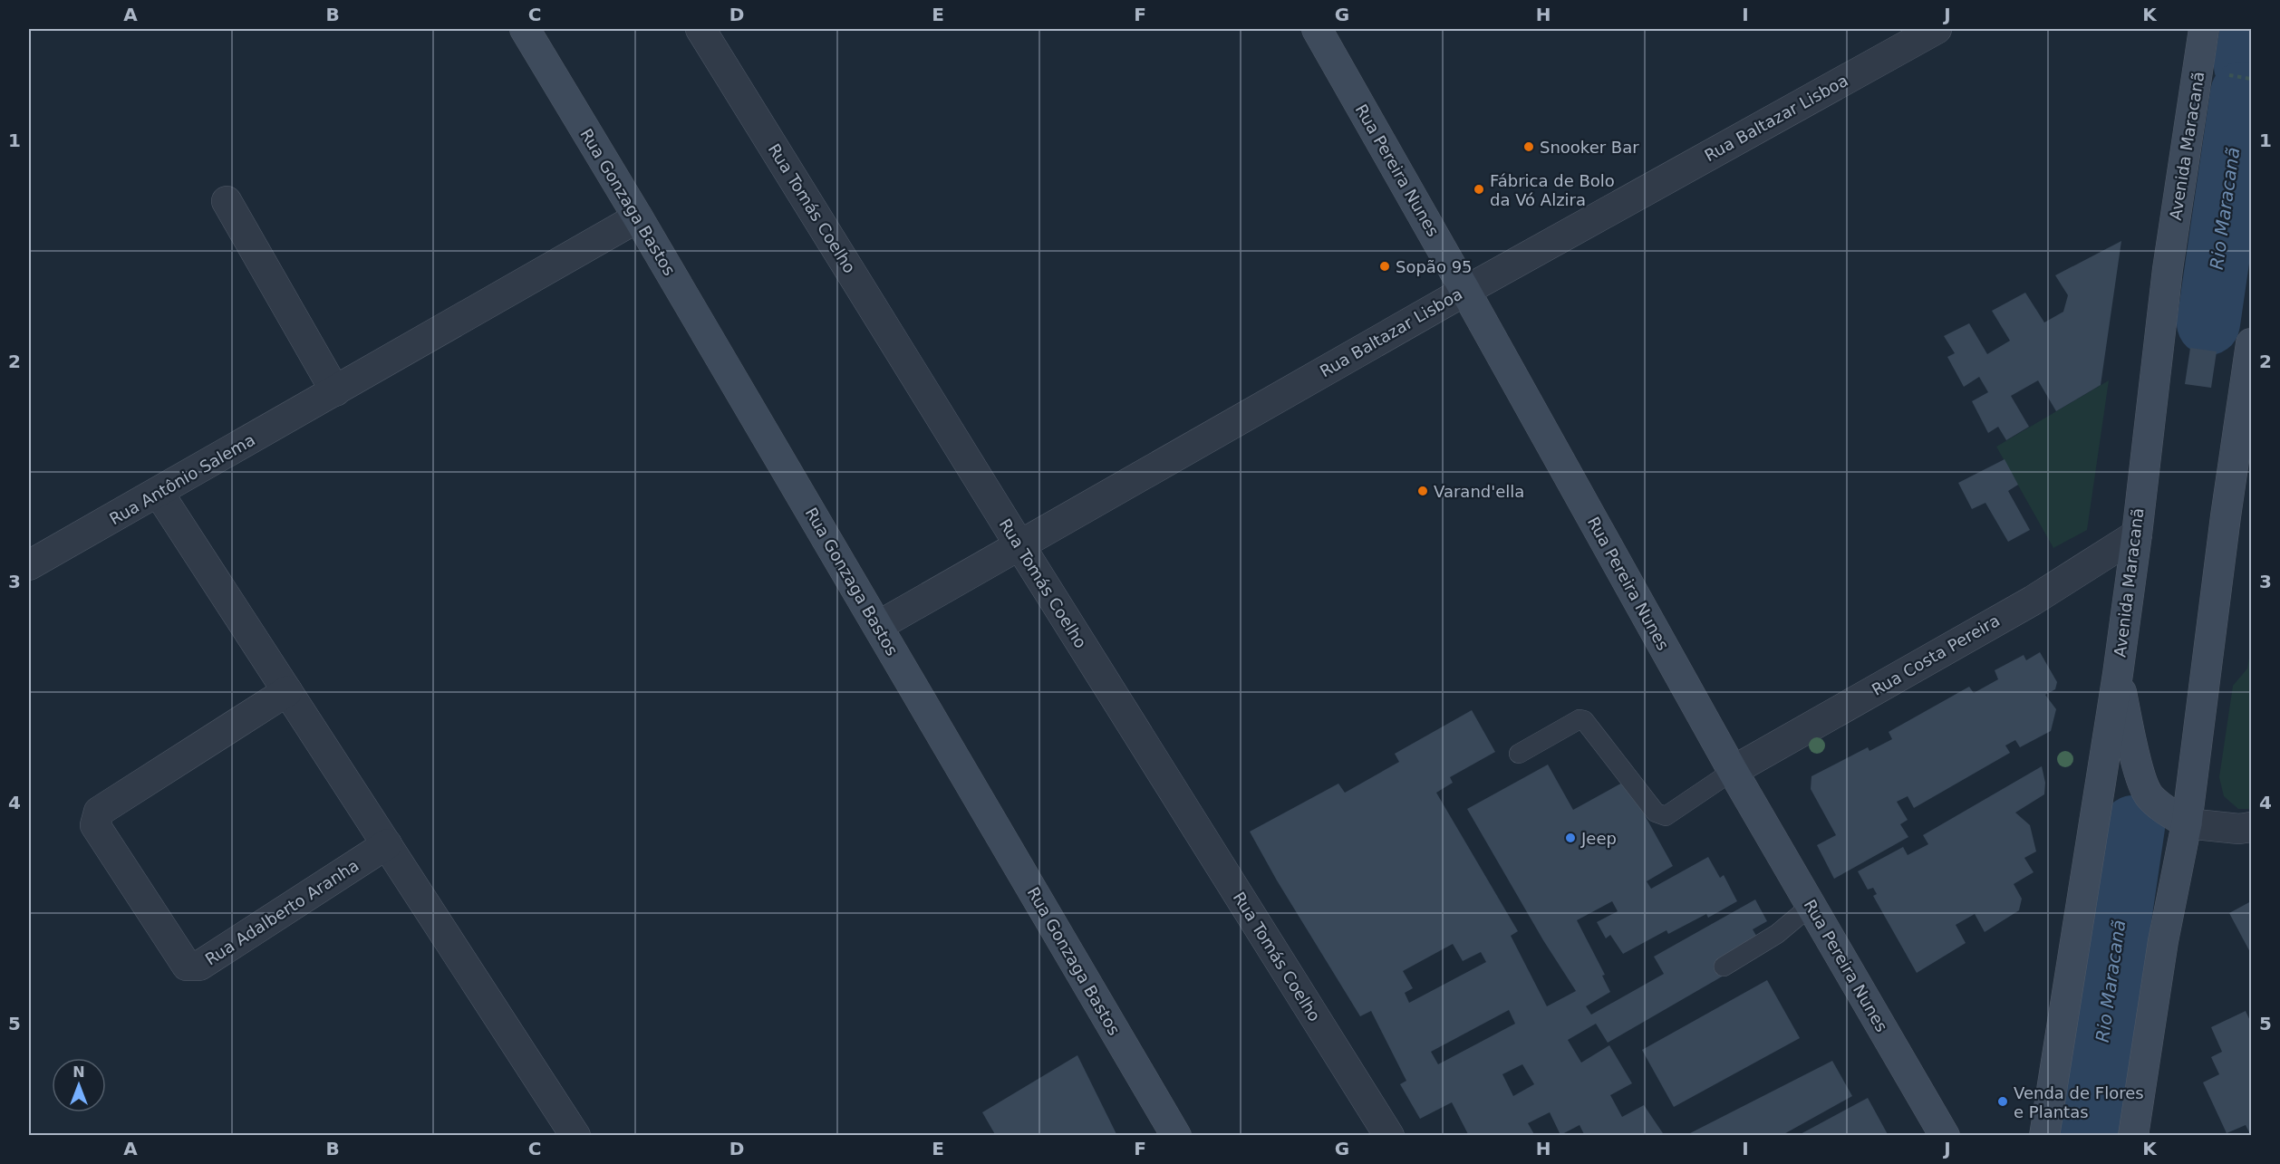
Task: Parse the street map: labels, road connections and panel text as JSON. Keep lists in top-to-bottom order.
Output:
{
  "streets": {
    "main road": ["Avenida Maracanã", "Rua Pereira Nunes", "Rua Gonzaga Bastos"],
    "street": [
      "Rua Baltazar Lisboa",
      "Rua Tomás Coelho",
      "Rua Antônio Salema",
      "Rua Costa Pereira",
      "Rua Adalberto Aranha"
    ]
  },
  "crossings": [
    ["Rua Baltazar Lisboa", "Rua Pereira Nunes"],
    ["Rua Baltazar Lisboa", "Rua Gonzaga Bastos"],
    ["Rua Baltazar Lisboa", "Rua Tomás Coelho"],
    ["Avenida Maracanã", "Rua Costa Pereira"],
    ["Rua Pereira Nunes", "Rua Costa Pereira"],
    ["Rua Gonzaga Bastos", "Rua Antônio Salema"]
  ],
  "water": ["Rio Maracanã"],
  "places": [
    "Snooker Bar",
    "Fábrica de Bolo da Vó Alzira",
    "Sopão 95",
    "Varand'ella",
    "Jeep",
    "Venda de Flores e Plantas"
  ],
  "north": "top",
  "grid": {
    "columns": [
      "A",
      "B",
      "C",
      "D",
      "E",
      "F",
      "G",
      "H",
      "I",
      "J",
      "K"
    ],
    "rows": [
      "1",
      "2",
      "3",
      "4",
      "5"
    ]
  }
}
